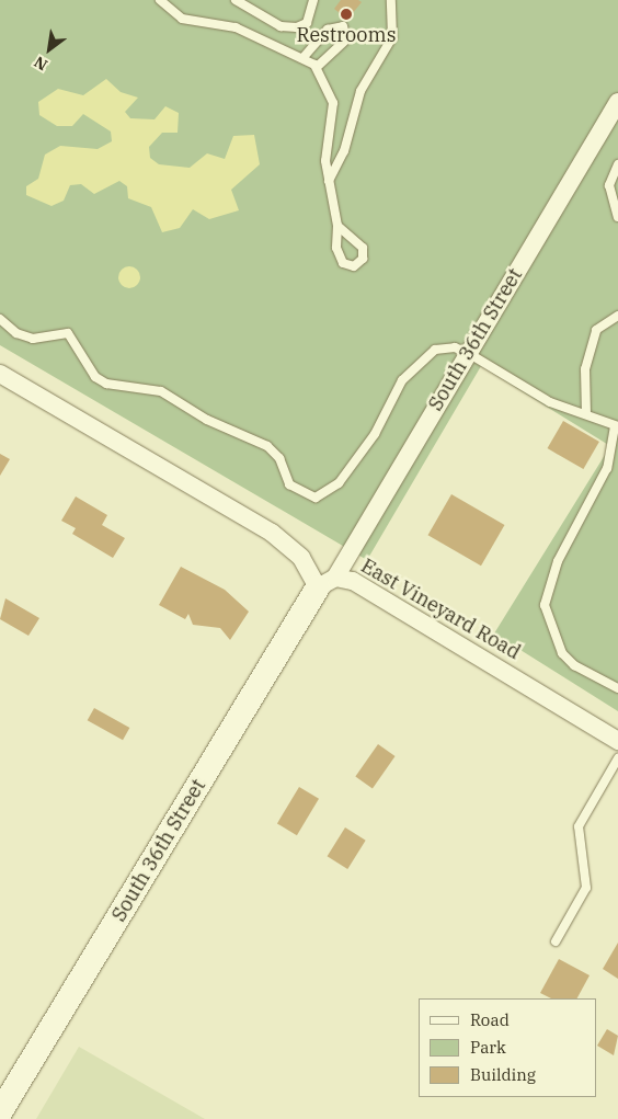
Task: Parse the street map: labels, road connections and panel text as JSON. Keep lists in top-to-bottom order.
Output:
{
  "streets": {
    "street": ["South 36th Street", "East Vineyard Road"]
  },
  "crossings": [
    ["South 36th Street", "East Vineyard Road"]
  ],
  "places": ["Restrooms"],
  "legend": ["Road", "Park", "Building"],
  "north": "bottom left"
}
